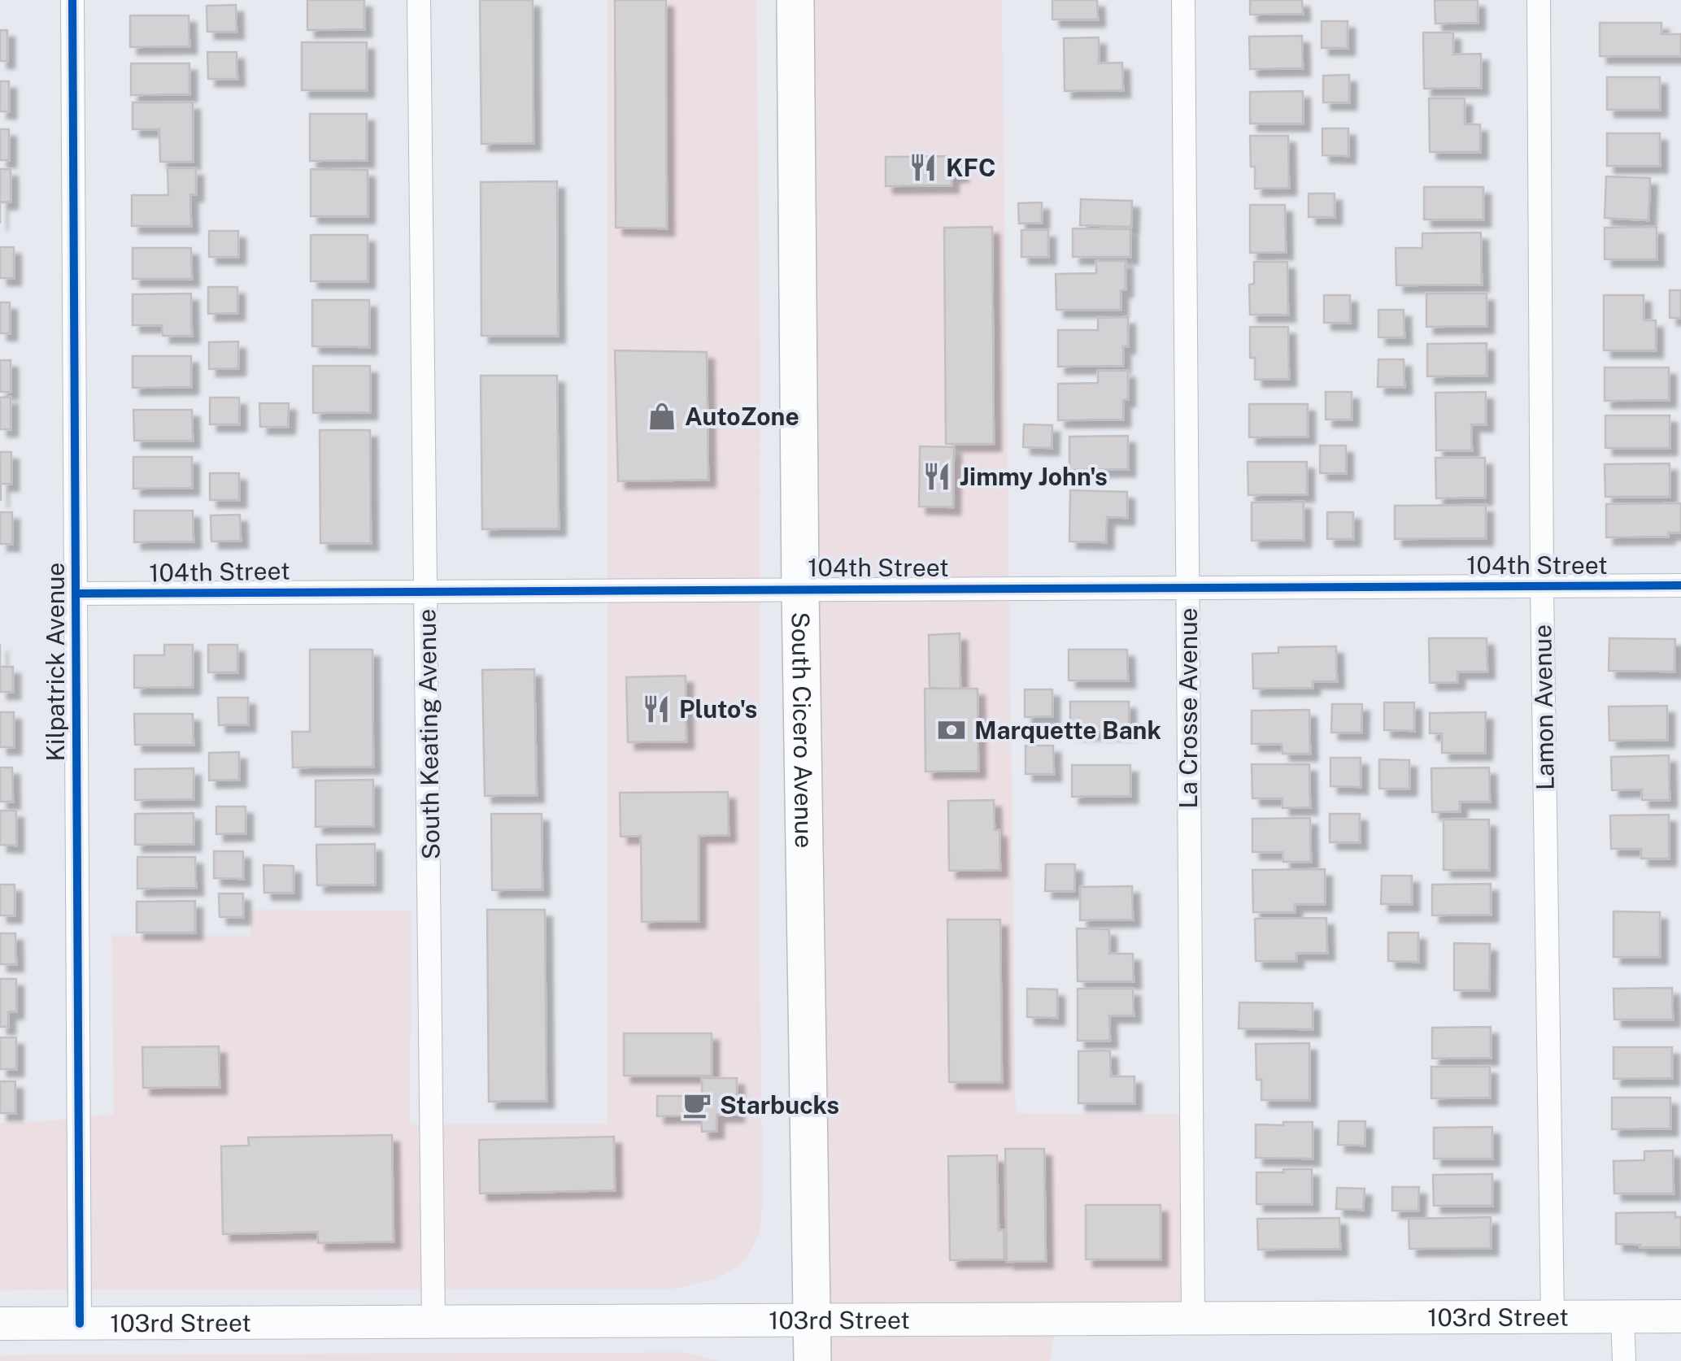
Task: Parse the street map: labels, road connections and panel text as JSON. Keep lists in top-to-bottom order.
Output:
{
  "streets": {
    "main road": ["South Cicero Avenue", "103rd Street"],
    "street": [
      "104th Street",
      "Kilpatrick Avenue",
      "Lamon Avenue",
      "La Crosse Avenue",
      "South Keating Avenue"
    ]
  },
  "crossings": [
    ["104th Street", "Kilpatrick Avenue"],
    ["104th Street", "Lamon Avenue"],
    ["104th Street", "La Crosse Avenue"],
    ["104th Street", "South Cicero Avenue"],
    ["104th Street", "South Keating Avenue"],
    ["Kilpatrick Avenue", "103rd Street"],
    ["Lamon Avenue", "103rd Street"],
    ["La Crosse Avenue", "103rd Street"],
    ["South Cicero Avenue", "103rd Street"],
    ["South Keating Avenue", "103rd Street"]
  ],
  "places": {
    "restaurant": ["KFC", "Jimmy John's", "Pluto's"],
    "shop": ["AutoZone"],
    "bank": ["Marquette Bank"],
    "cafe": ["Starbucks"]
  }
}
